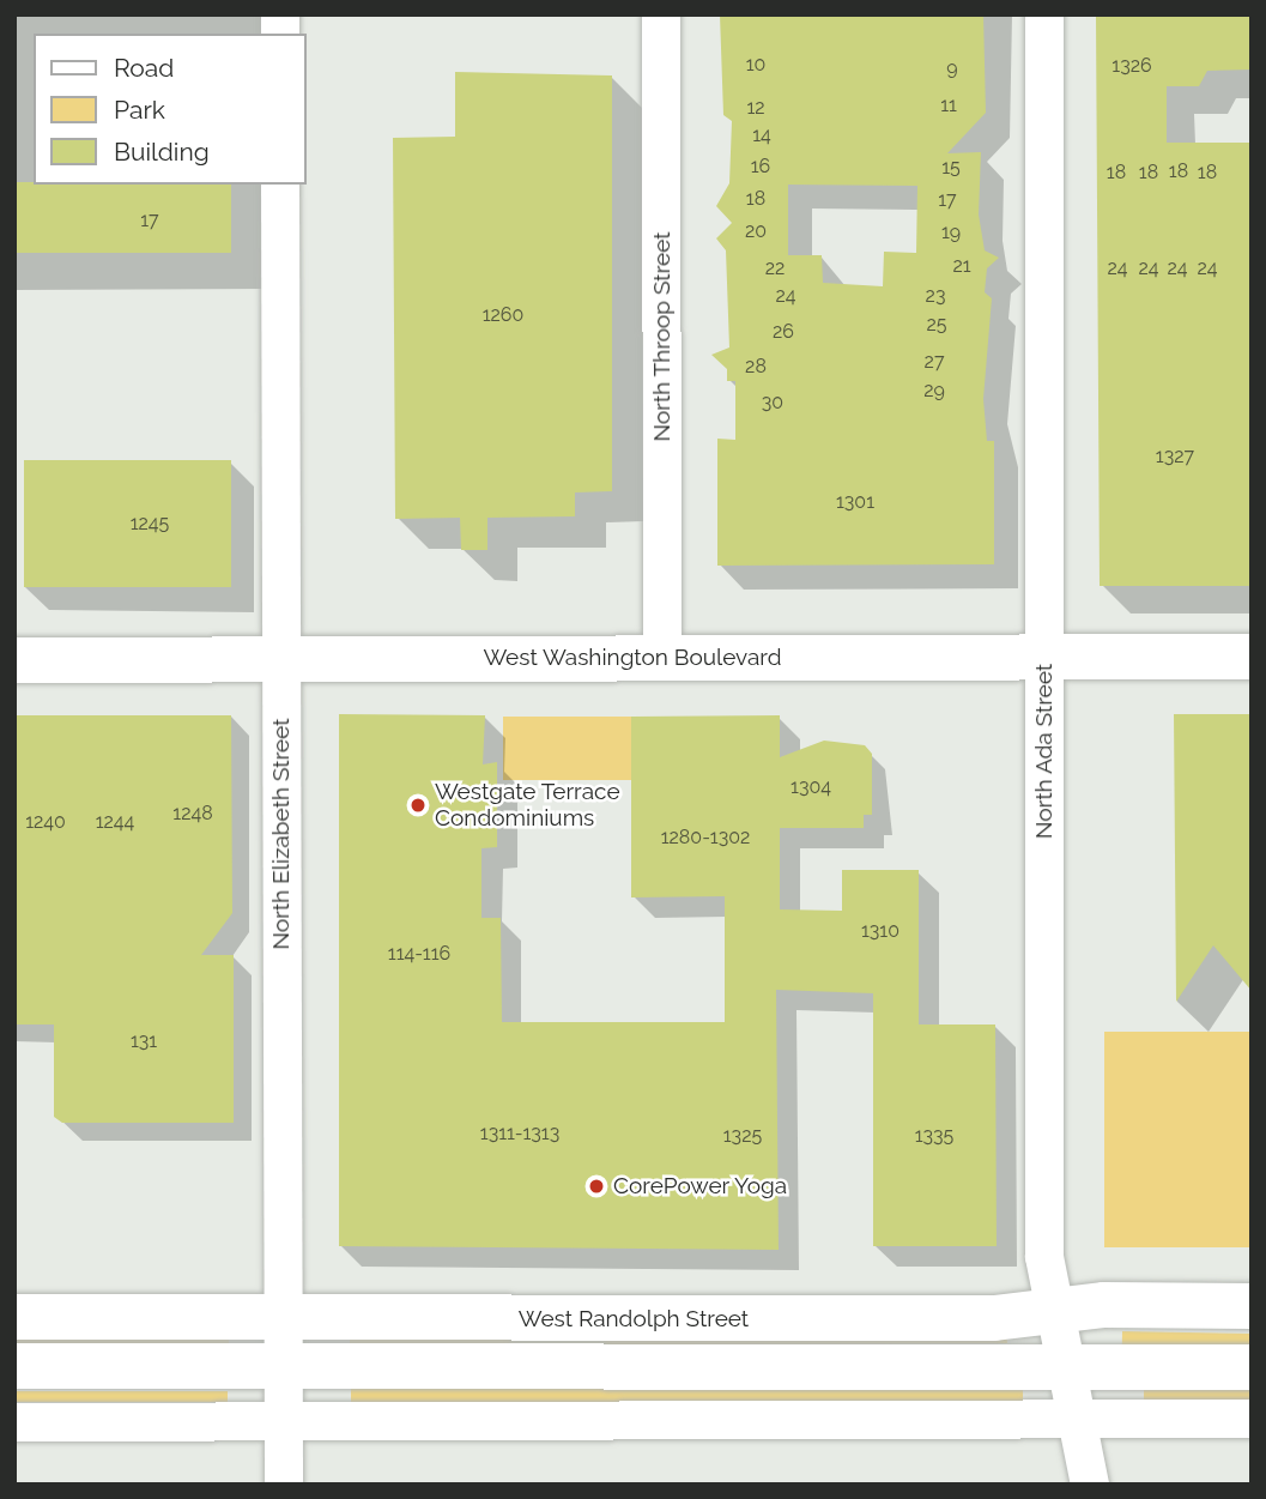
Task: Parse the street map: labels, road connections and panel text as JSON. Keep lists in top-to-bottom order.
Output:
{
  "streets": {
    "street": [
      "North Throop Street",
      "West Washington Boulevard",
      "North Ada Street",
      "North Elizabeth Street",
      "West Randolph Street"
    ]
  },
  "crossings": [
    ["North Throop Street", "West Washington Boulevard"],
    ["West Washington Boulevard", "North Ada Street"],
    ["West Washington Boulevard", "North Elizabeth Street"],
    ["North Ada Street", "West Randolph Street"],
    ["North Elizabeth Street", "West Randolph Street"]
  ],
  "places": ["Westgate Terrace Condominiums", "CorePower Yoga"],
  "house_numbers": [
    "10",
    "1326",
    "9",
    "11",
    "12",
    "14",
    "16",
    "15",
    "18",
    "18",
    "18",
    "18",
    "18",
    "17",
    "17",
    "20",
    "19",
    "21",
    "22",
    "24",
    "24",
    "24",
    "24",
    "24",
    "23",
    "1260",
    "25",
    "26",
    "27",
    "28",
    "29",
    "30",
    "1327",
    "1301",
    "1245",
    "1304",
    "1248",
    "1240",
    "1244",
    "1280-1302",
    "1310",
    "114-116",
    "131",
    "1311-1313",
    "1325",
    "1335"
  ],
  "legend": ["Road", "Park", "Building"]
}
